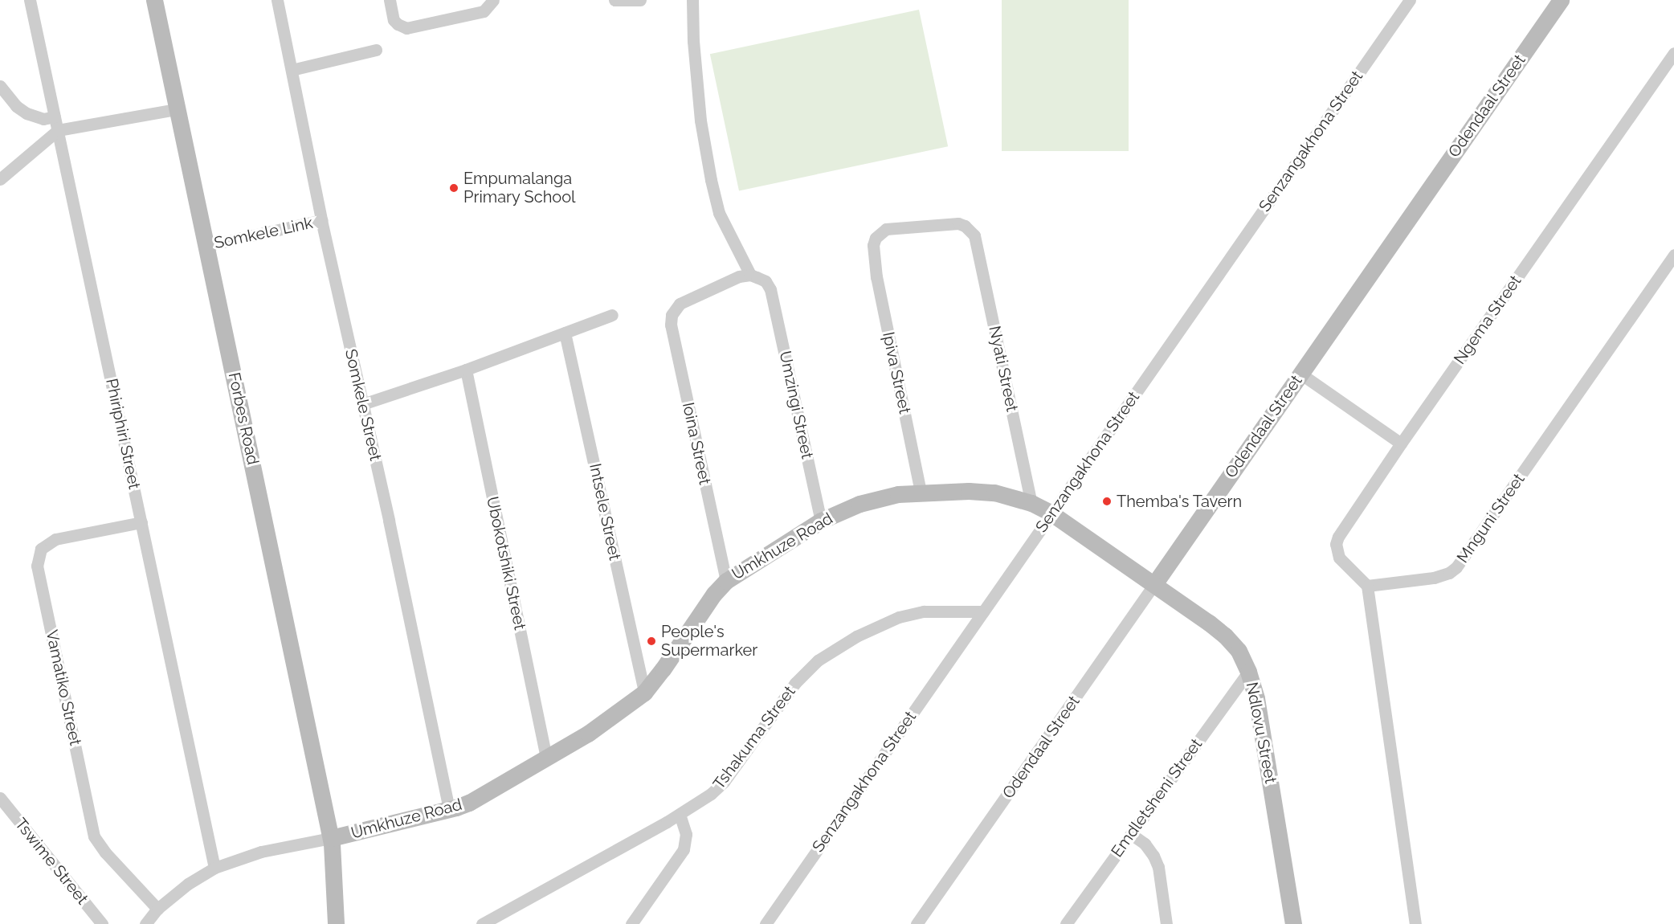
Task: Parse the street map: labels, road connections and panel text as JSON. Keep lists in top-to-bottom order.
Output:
{
  "streets": {
    "street": [
      "Odendaal Street",
      "Senzangakhona Street",
      "Somkele Link",
      "Ngema Street",
      "Nyati Street",
      "Ipiva Street",
      "Somkele Street",
      "Umzingi Street",
      "Forbes Road",
      "Phiriphiri Street",
      "Ioina Street",
      "Intsele Street",
      "Mnguni Street",
      "Umkhuze Road",
      "Ubokotshiki Street",
      "Vamatiko Street",
      "Ndlovu Street",
      "Tshakuma Street",
      "Emdletsheni Street",
      "Tswime Street"
    ]
  },
  "crossings": [
    ["Odendaal Street", "Umkhuze Road"],
    ["Odendaal Street", "Ndlovu Street"],
    ["Senzangakhona Street", "Umkhuze Road"],
    ["Senzangakhona Street", "Tshakuma Street"],
    ["Somkele Link", "Somkele Street"],
    ["Somkele Link", "Forbes Road"],
    ["Ngema Street", "Mnguni Street"],
    ["Nyati Street", "Ipiva Street"],
    ["Nyati Street", "Umkhuze Road"],
    ["Ipiva Street", "Umkhuze Road"],
    ["Somkele Street", "Umkhuze Road"],
    ["Umzingi Street", "Ioina Street"],
    ["Umzingi Street", "Umkhuze Road"],
    ["Forbes Road", "Umkhuze Road"],
    ["Phiriphiri Street", "Vamatiko Street"],
    ["Ioina Street", "Umkhuze Road"],
    ["Intsele Street", "Umkhuze Road"],
    ["Umkhuze Road", "Ubokotshiki Street"],
    ["Umkhuze Road", "Ndlovu Street"],
    ["Ndlovu Street", "Emdletsheni Street"]
  ],
  "places": ["Empumalanga Primary School", "Themba's Tavern", "People's Supermarker"]
}
